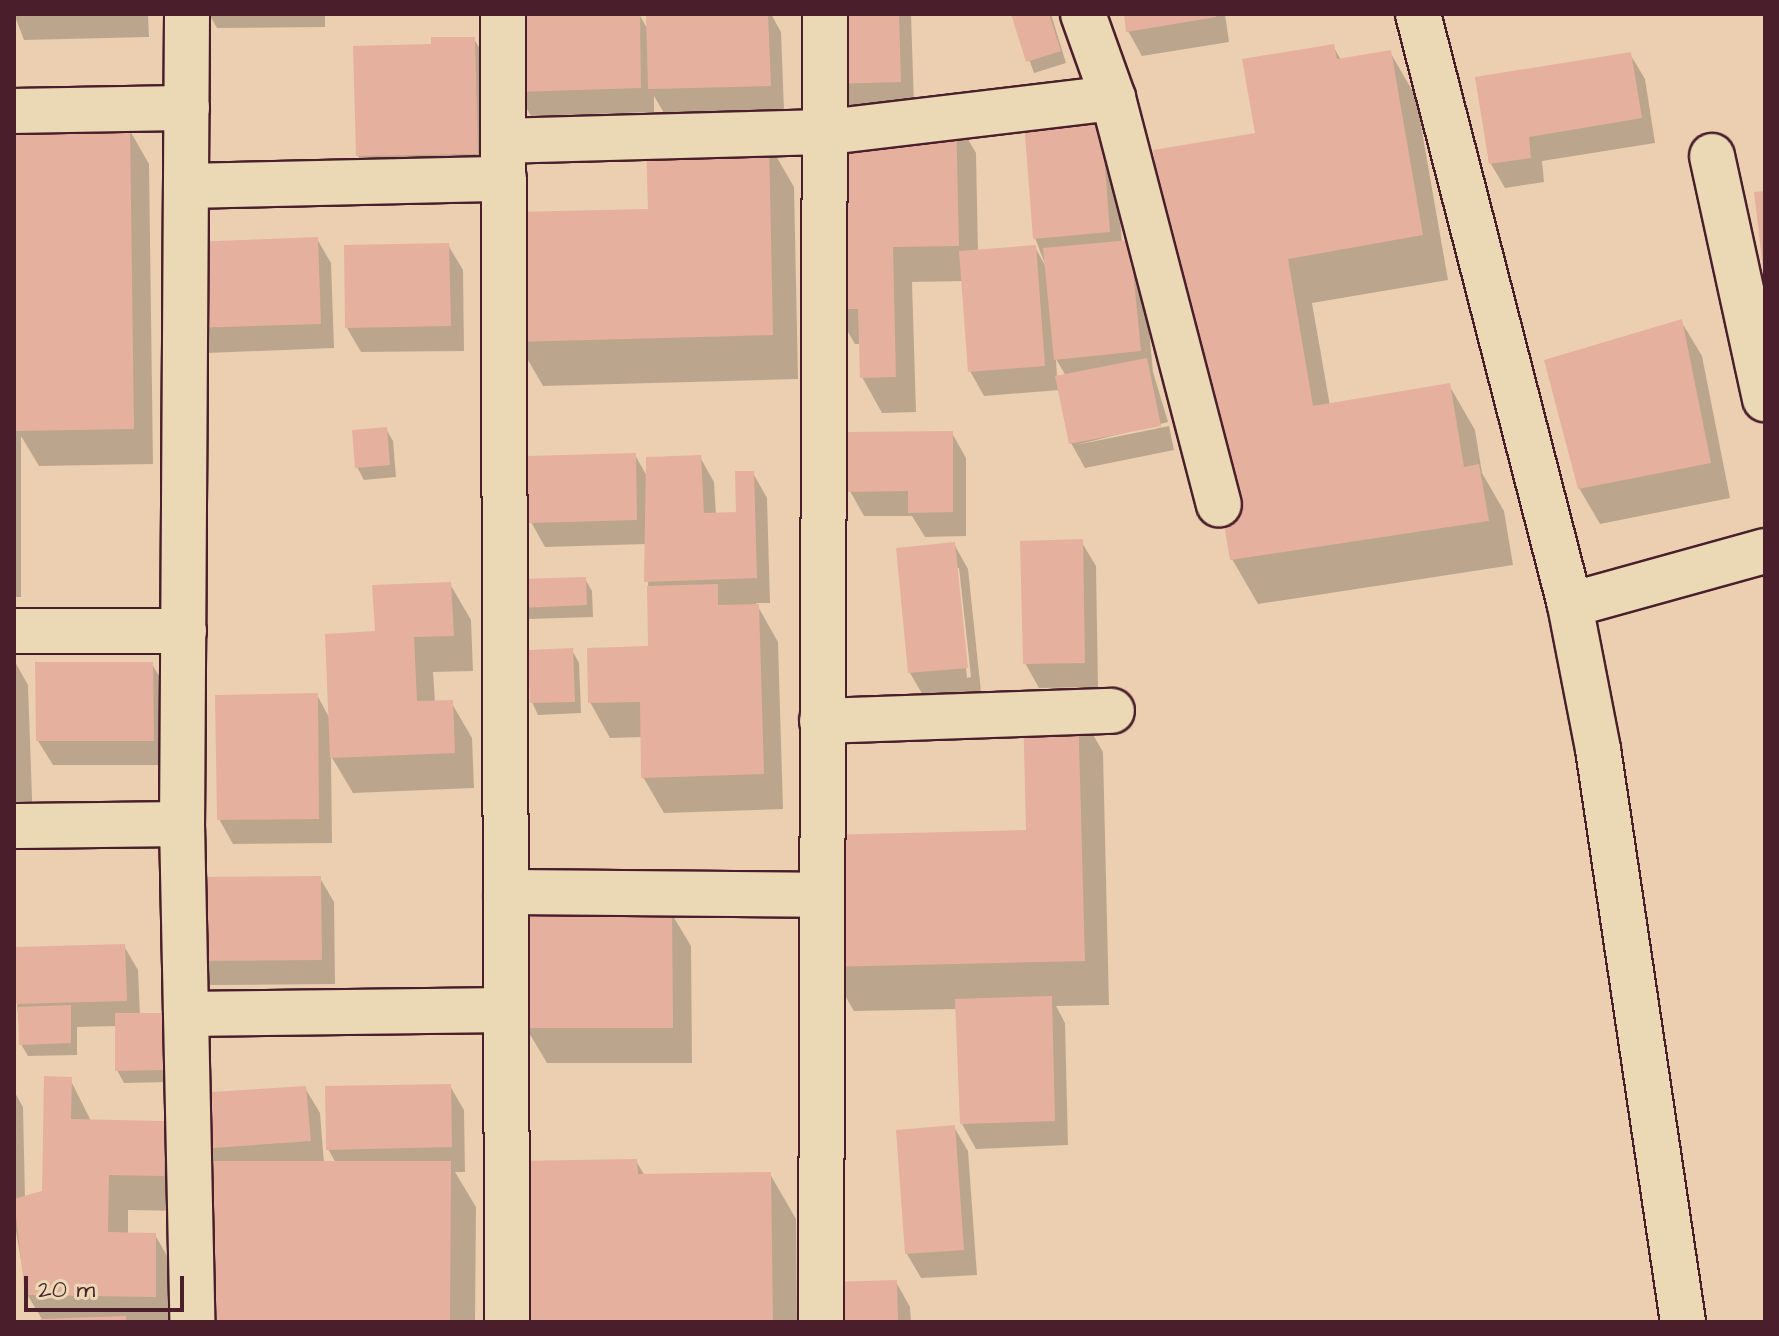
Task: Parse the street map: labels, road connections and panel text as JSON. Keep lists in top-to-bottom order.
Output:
{
  "scale_bar": "20 m"
}
